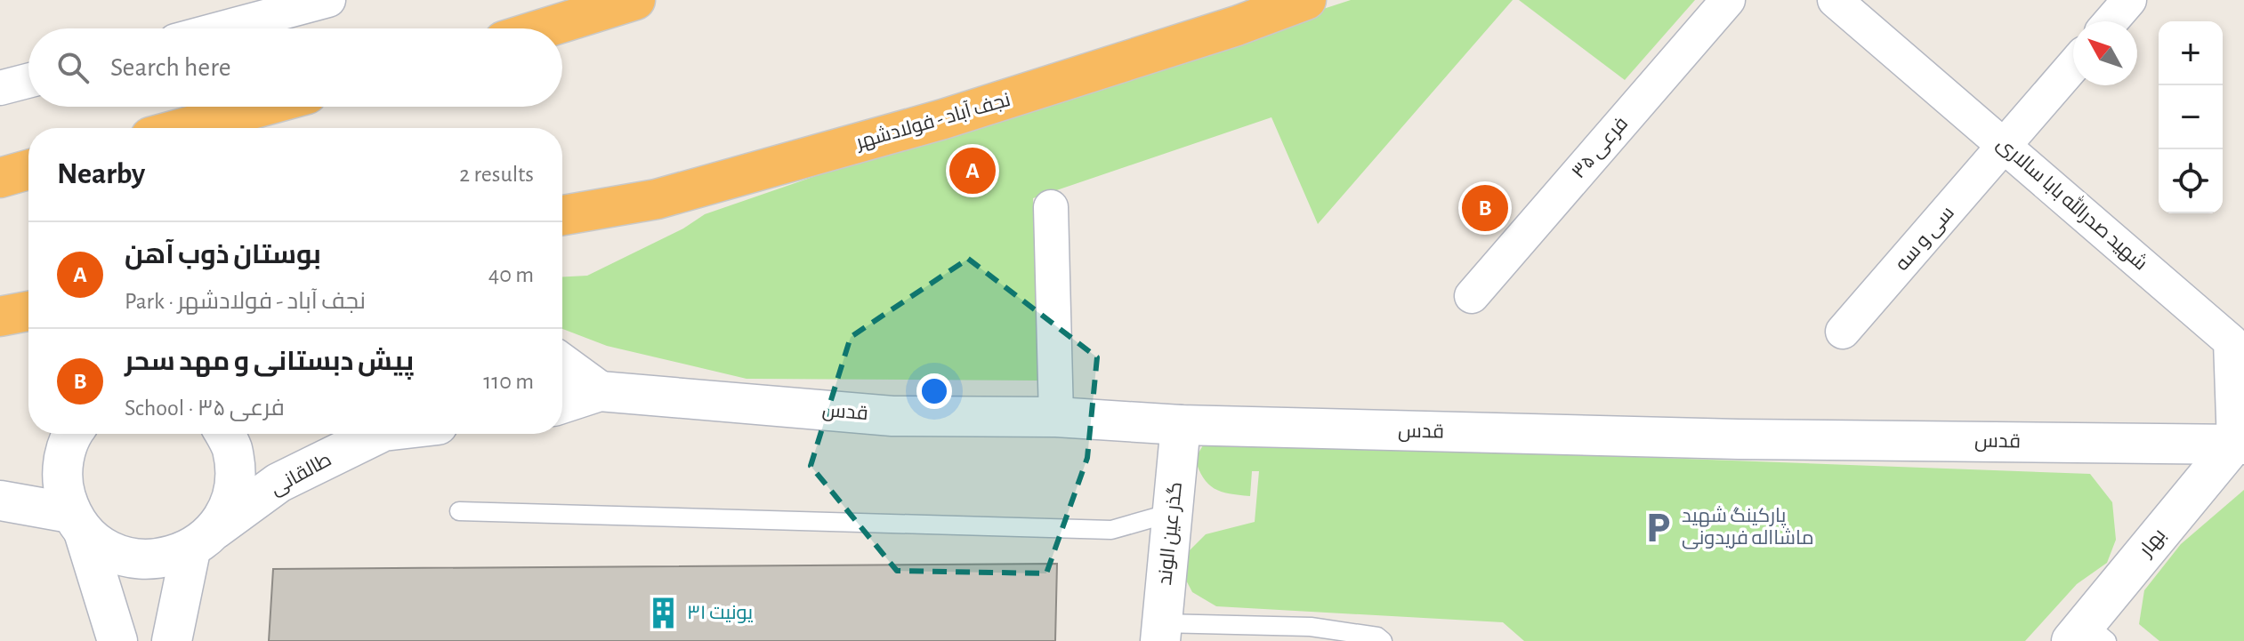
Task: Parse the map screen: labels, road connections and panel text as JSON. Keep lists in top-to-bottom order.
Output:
{
  "streets": {
    "highway": ["نجف آباد - فولادشهر"],
    "main road": [
      "قدس",
      "طالقانی",
      "گذر عین الوند",
      "بهار"
    ],
    "street": ["فرعی ۳۵", "شهید صدرالله بابا سالاری", "سی و سه"]
  },
  "crossings": [
    ["شهید صدرالله بابا سالاری", "سی و سه"],
    ["شهید صدرالله بابا سالاری", "قدس"],
    ["شهید صدرالله بابا سالاری", "بهار"],
    ["قدس", "گذر عین الوند"],
    ["قدس", "بهار"]
  ],
  "places": {
    "parking": ["پارکینگ شهید ماشااله فریدونی"],
    "building": ["یونیت ۳۱"]
  },
  "north": "top left",
  "page": {
    "map_buttons": ["+", "−"],
    "search": "Search here",
    "heading": ["Nearby", "2 results"],
    "pins": ["A", "B"],
    "list": [
      {
        "mark": "A",
        "name": "بوستان ذوب آهن",
        "note": "Park · نجف آباد - فولادشهر",
        "value": "40 m"
      },
      {
        "mark": "B",
        "name": "پیش دبستانی و مهد سحر",
        "note": "School · فرعی ۳۵",
        "value": "110 m"
      }
    ]
  }
}
